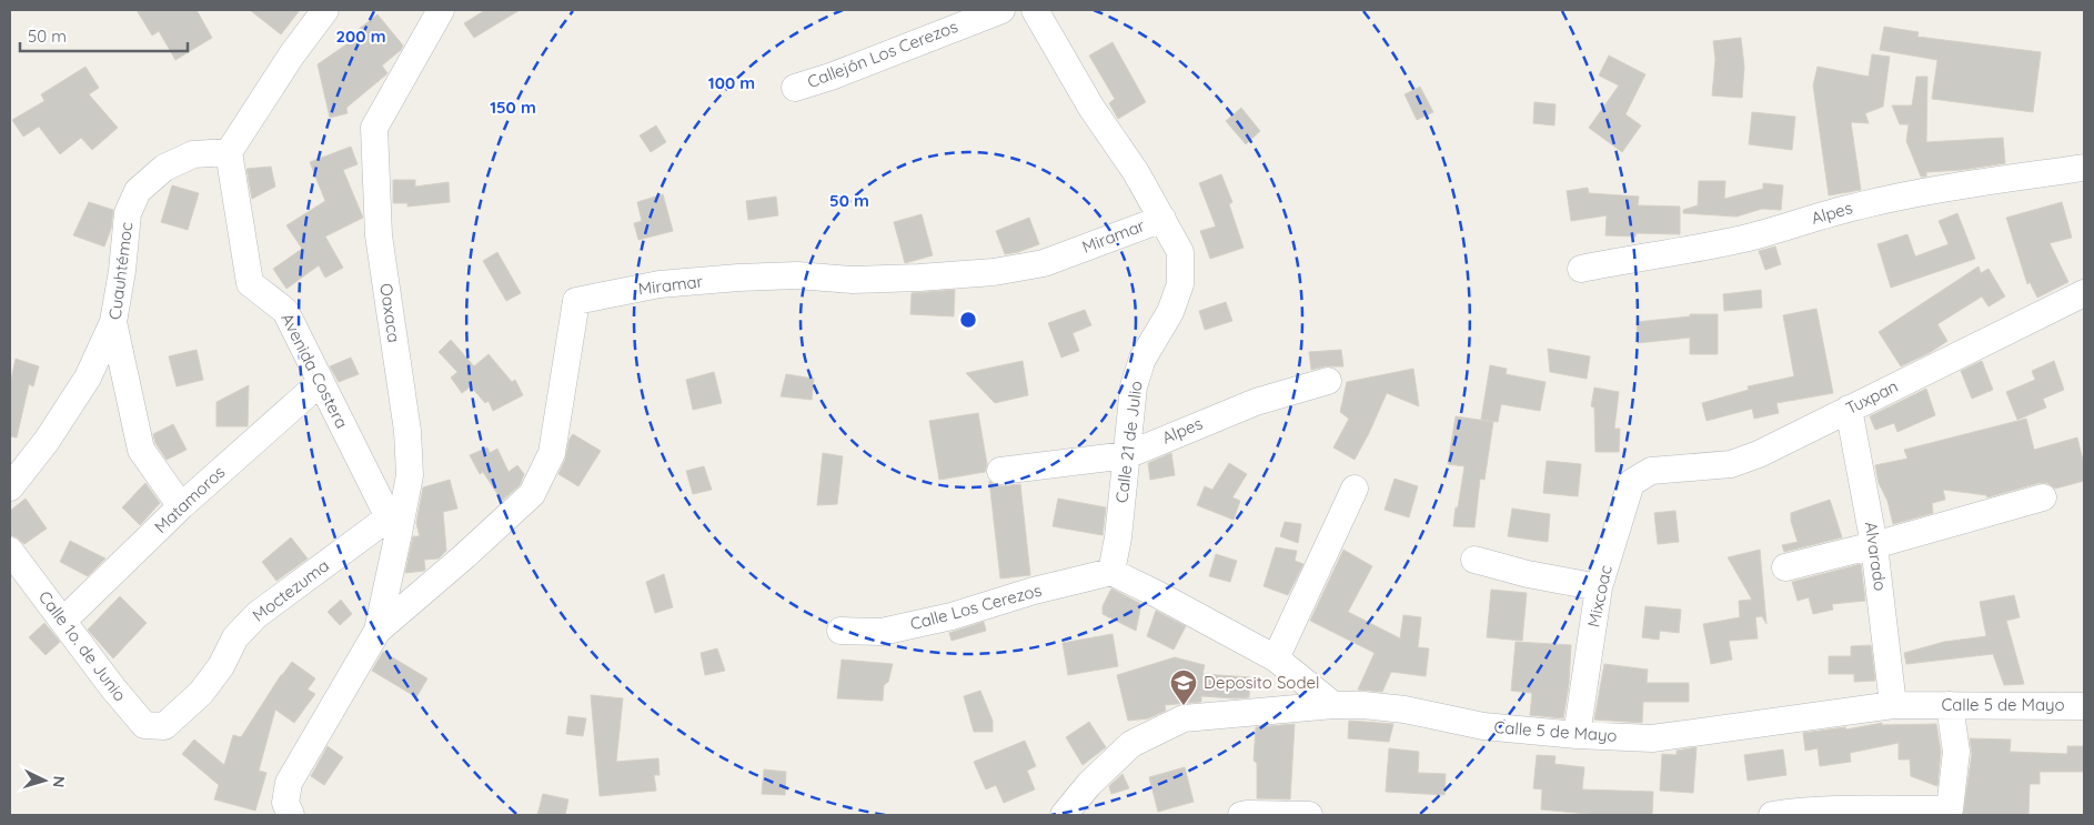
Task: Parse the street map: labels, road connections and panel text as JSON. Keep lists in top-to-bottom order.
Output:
{
  "streets": {
    "street": [
      "Callejón Los Cerezos",
      "Alpes",
      "Miramar",
      "Cuauhtémoc",
      "Oaxaca",
      "Avenida Costera",
      "Tuxpan",
      "Calle 21 de Julio",
      "Matamoros",
      "Alvarado",
      "Moctezuma",
      "Mixcoac",
      "Calle Los Cerezos",
      "Calle 1o. de Junio",
      "Calle 5 de Mayo"
    ]
  },
  "crossings": [
    ["Alpes", "Calle 21 de Julio"],
    ["Miramar", "Oaxaca"],
    ["Miramar", "Calle 21 de Julio"],
    ["Cuauhtémoc", "Avenida Costera"],
    ["Cuauhtémoc", "Matamoros"],
    ["Oaxaca", "Avenida Costera"],
    ["Oaxaca", "Moctezuma"],
    ["Avenida Costera", "Matamoros"],
    ["Avenida Costera", "Moctezuma"],
    ["Tuxpan", "Alvarado"],
    ["Tuxpan", "Mixcoac"],
    ["Calle 21 de Julio", "Calle Los Cerezos"],
    ["Matamoros", "Calle 1o. de Junio"],
    ["Alvarado", "Calle 5 de Mayo"],
    ["Moctezuma", "Calle 1o. de Junio"],
    ["Mixcoac", "Calle 5 de Mayo"]
  ],
  "places": {
    "school or university": ["Deposito Sodel"]
  },
  "scale_bar": "50 m",
  "north": "right",
  "rings": [
    "200 m",
    "100 m",
    "150 m",
    "50 m"
  ]
}
